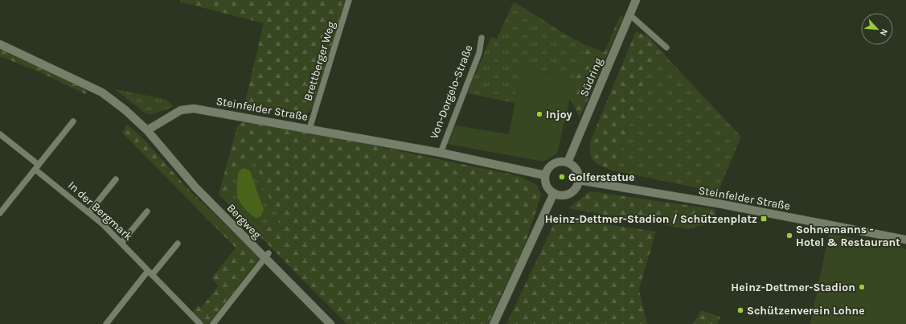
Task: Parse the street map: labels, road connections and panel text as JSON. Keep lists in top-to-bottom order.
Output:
{
  "streets": {
    "main road": ["Südring", "Steinfelder Straße", "Bergweg"],
    "street": ["Brettberger Weg", "Von-Dorgelo-Straße", "In der Bergmark"]
  },
  "crossings": [
    ["Brettberger Weg", "Steinfelder Straße"],
    ["Südring", "Steinfelder Straße"],
    ["Von-Dorgelo-Straße", "Steinfelder Straße"],
    ["Steinfelder Straße", "Bergweg"]
  ],
  "places": {
    "other": [
      "Injoy",
      "Golferstatue",
      "Sohnemanns - Hotel & Restaurant",
      "Heinz-Dettmer-Stadion",
      "Schützenverein Lohne"
    ],
    "transit": ["Heinz-Dettmer-Stadion / Schützenplatz"]
  },
  "north": "bottom right"
}
